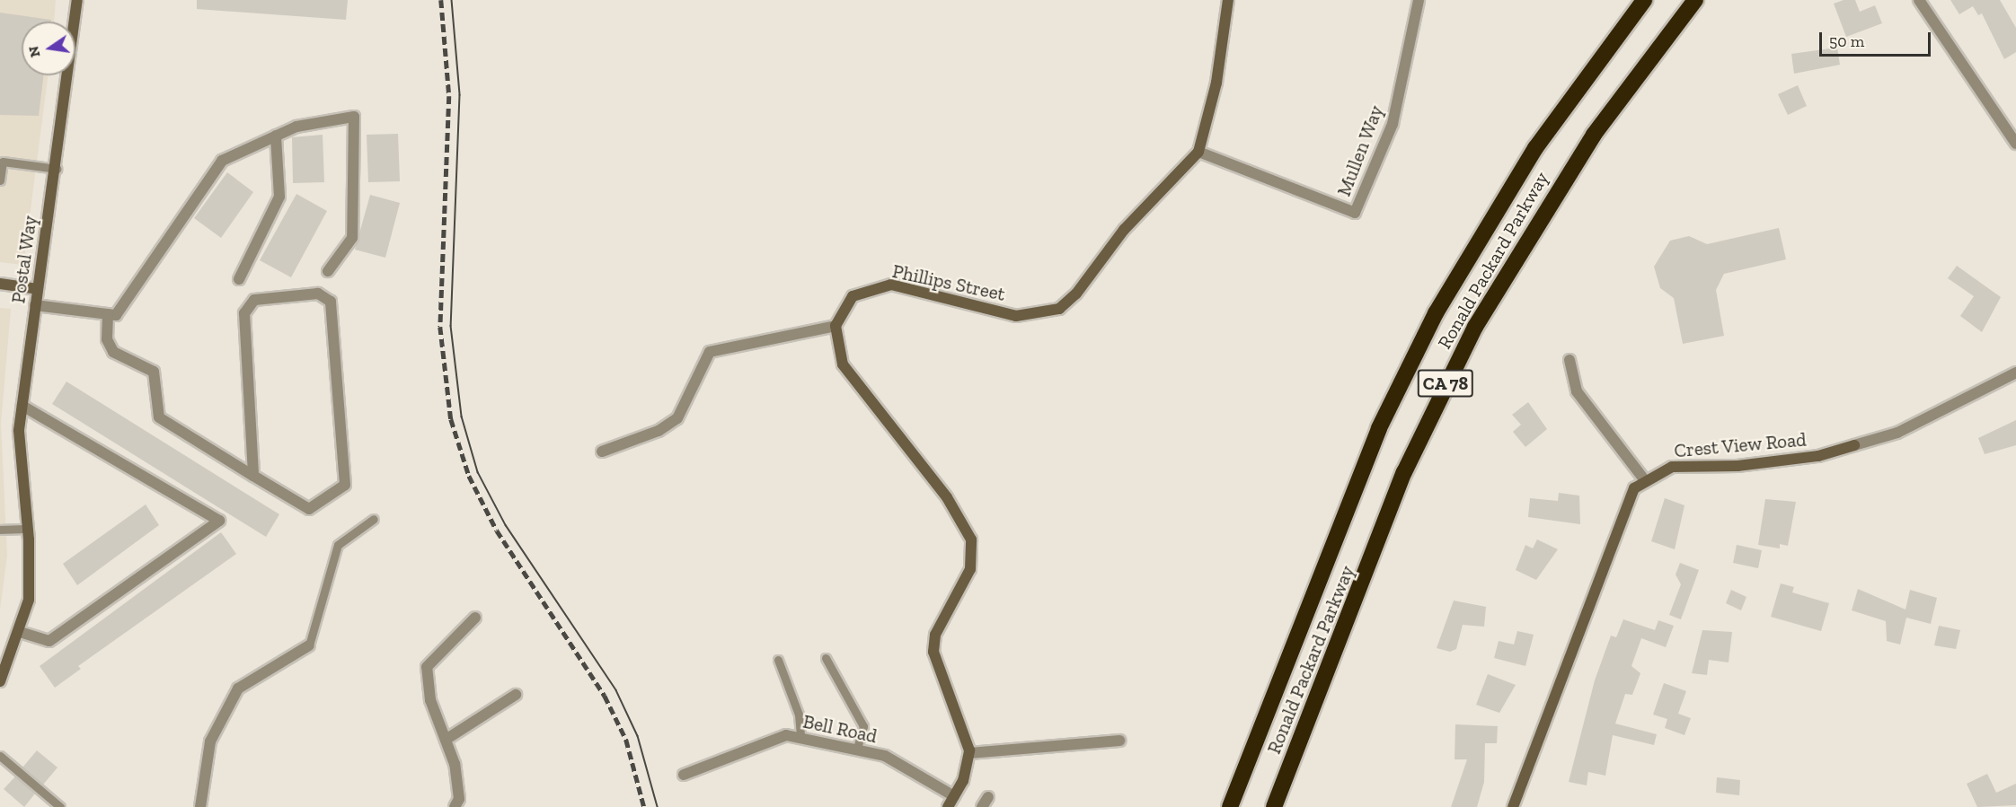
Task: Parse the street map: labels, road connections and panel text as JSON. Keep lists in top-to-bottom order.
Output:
{
  "streets": {
    "highway": ["Ronald Packard Parkway", "CA 78"],
    "street": [
      "Mullen Way",
      "Postal Way",
      "Phillips Street",
      "Crest View Road",
      "Bell Road"
    ]
  },
  "crossings": [
    ["Mullen Way", "Phillips Street"]
  ],
  "scale_bar": "50 m",
  "north": "left"
}
